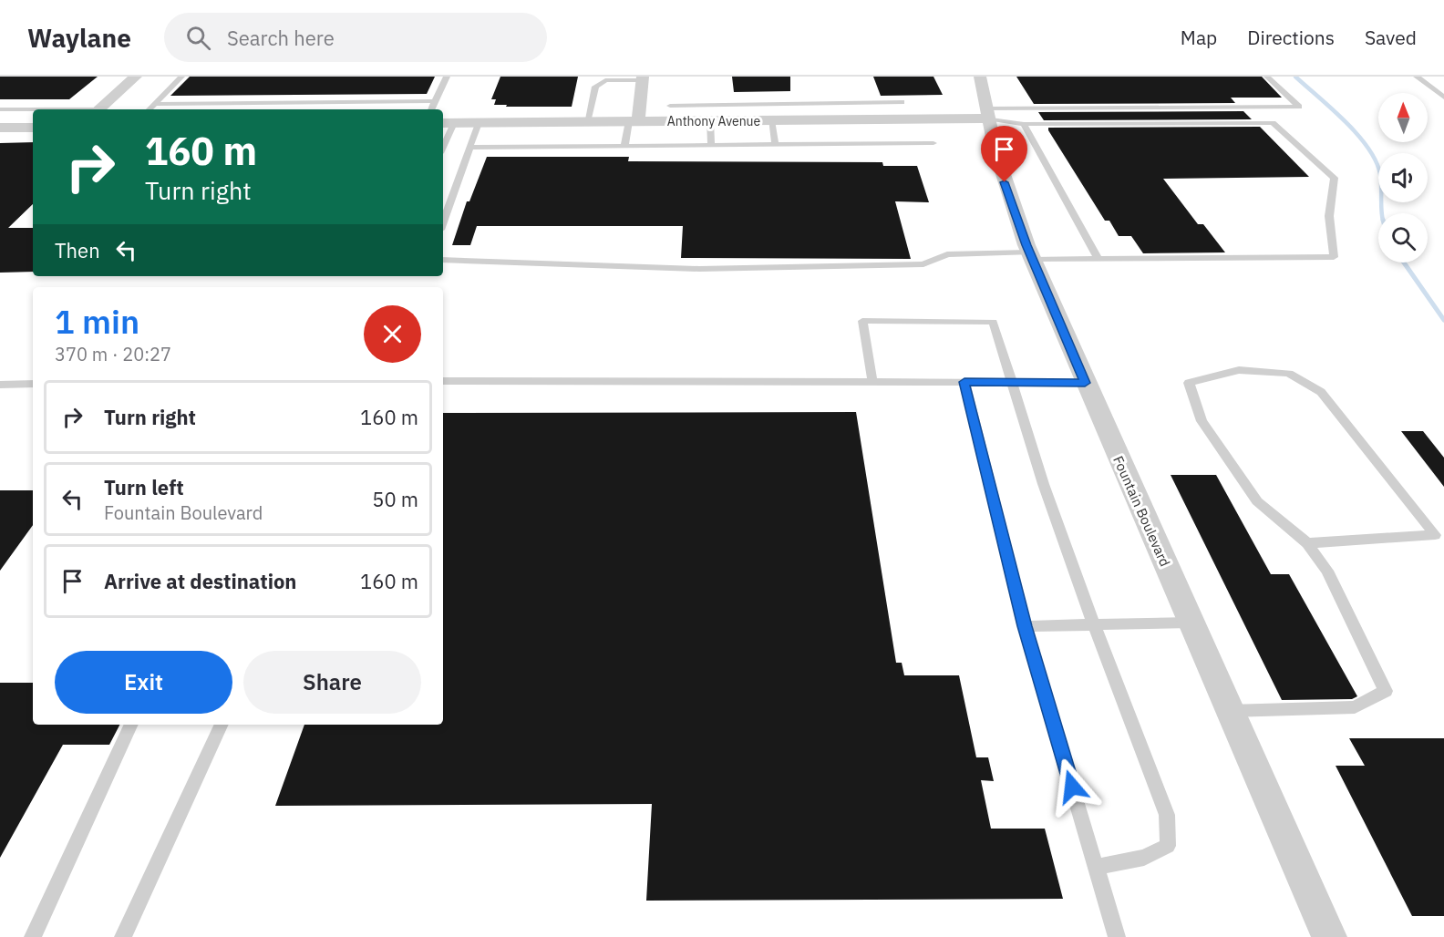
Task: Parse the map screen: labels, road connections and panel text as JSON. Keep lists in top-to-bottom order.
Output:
{
  "streets": {
    "street": ["Anthony Avenue", "Fountain Boulevard"]
  },
  "crossings": [
    ["Anthony Avenue", "Fountain Boulevard"]
  ],
  "north": "top",
  "page": {
    "header": "Waylane",
    "search": "Search here",
    "nav": ["Map", "Directions", "Saved"],
    "turn": ["160 m", "Turn right"],
    "then": "Then",
    "heading": ["1 min", "370 m · 20:27"],
    "list": [
      {
        "name": "Turn right",
        "value": "160 m"
      },
      {
        "name": "Turn left",
        "note": "Fountain Boulevard",
        "value": "50 m"
      },
      {
        "name": "Arrive at destination",
        "value": "160 m"
      }
    ],
    "buttons": ["Exit", "Share"]
  }
}
